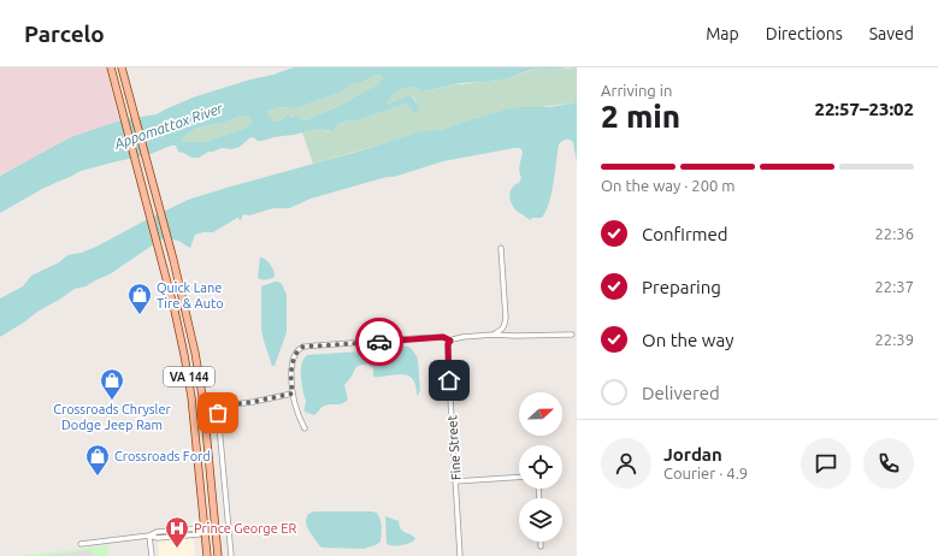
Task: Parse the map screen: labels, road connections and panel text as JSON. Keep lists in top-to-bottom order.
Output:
{
  "streets": {
    "main road": ["VA 144"],
    "street": ["Fine Street"]
  },
  "water": ["Appomattox River"],
  "places": {
    "shop": ["Quick Lane Tire & Auto", "Crossroads Chrysler Dodge Jeep Ram", "Crossroads Ford"],
    "hospital": ["Prince George ER"]
  },
  "north": "right",
  "page": {
    "header": "Parcelo",
    "nav": ["Map", "Directions", "Saved"],
    "heading": ["2 min", "Arriving in", "22:57–23:02"],
    "panel": ["Jordan", "Courier · 4.9"],
    "bar": "On the way · 200 m",
    "list": [
      ["Confirmed", "22:36"],
      ["Preparing", "22:37"],
      ["On the way", "22:39"],
      "Delivered"
    ]
  }
}
